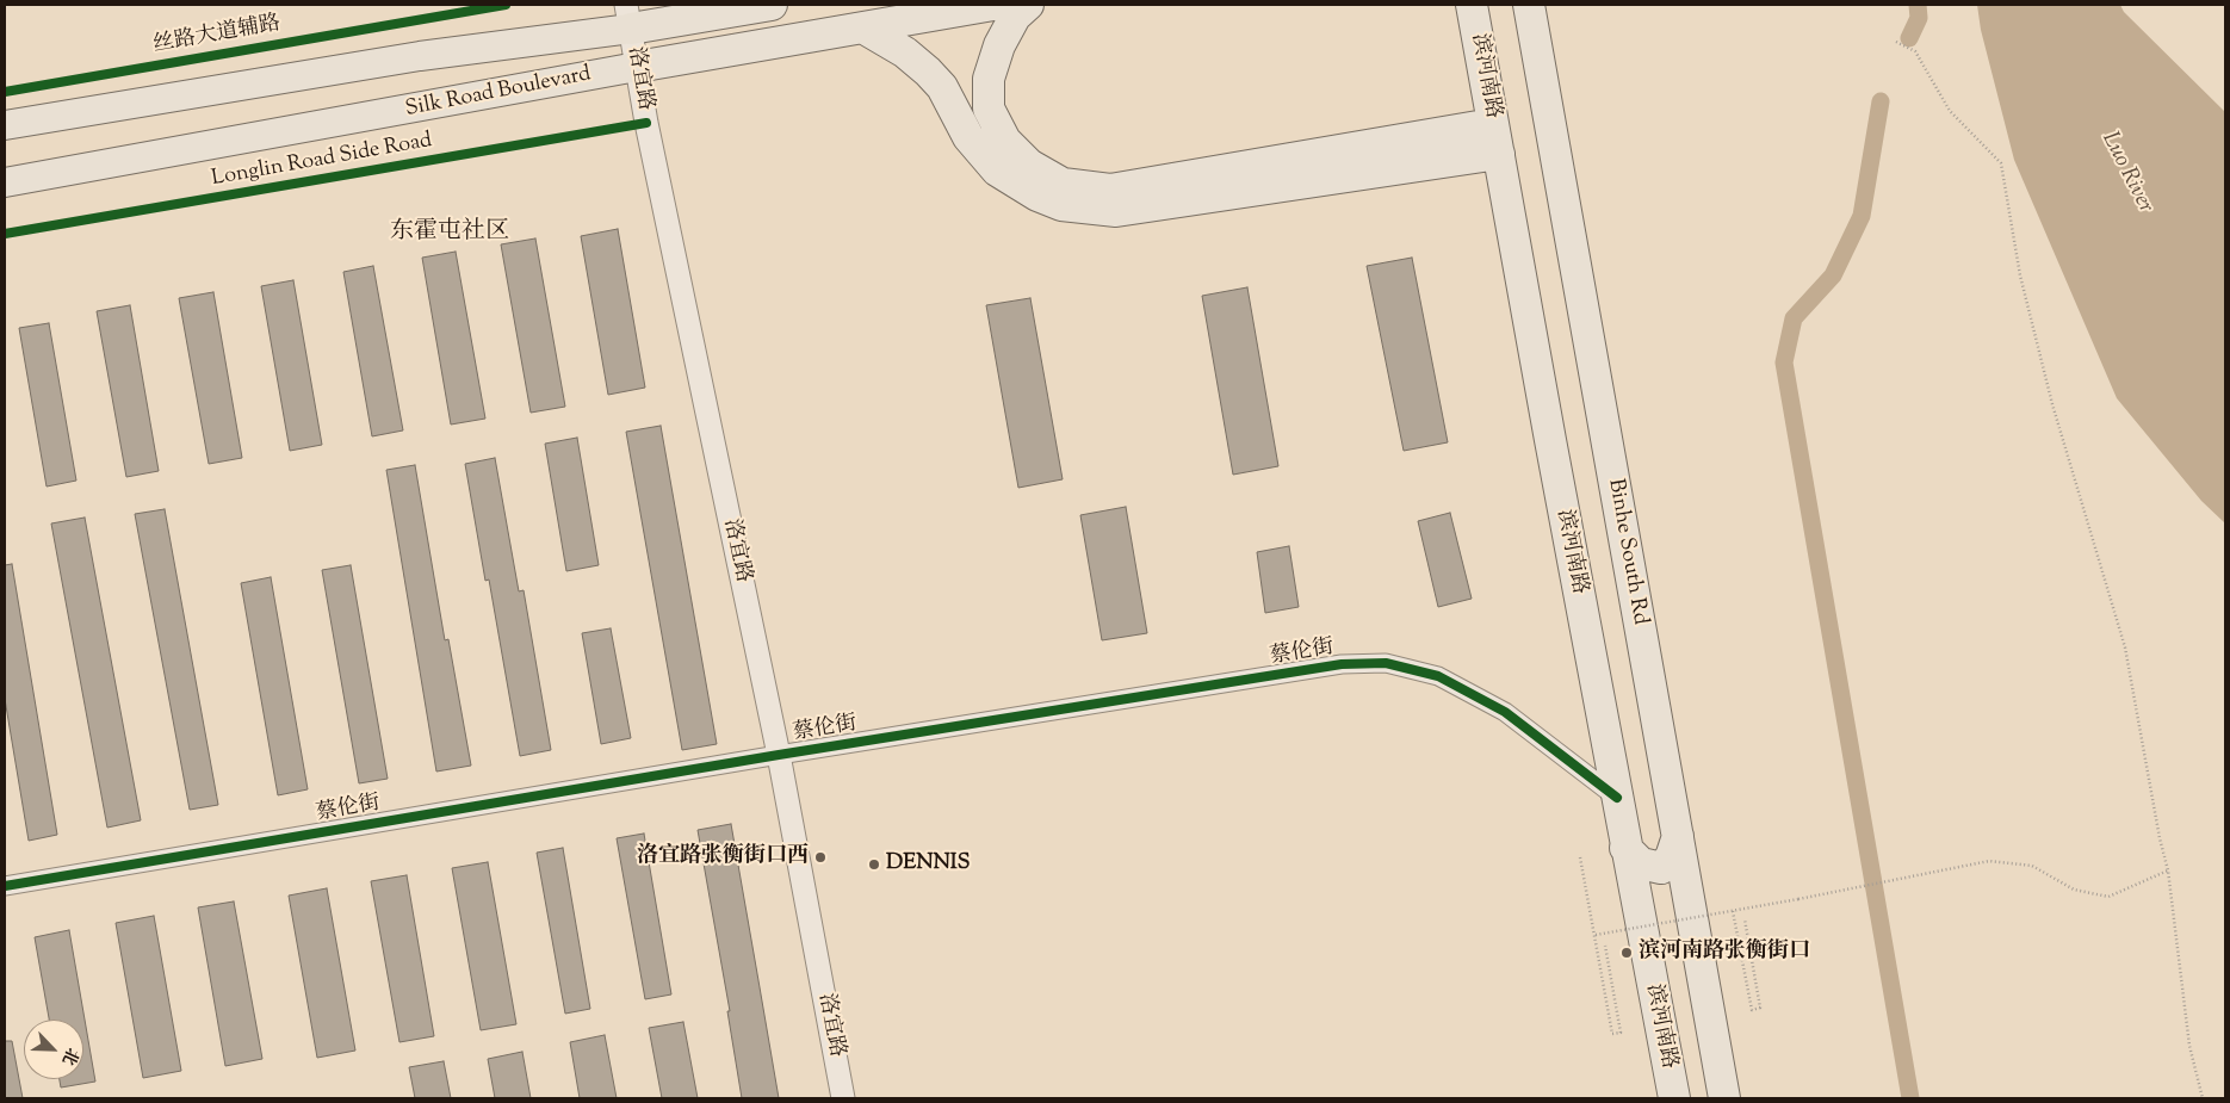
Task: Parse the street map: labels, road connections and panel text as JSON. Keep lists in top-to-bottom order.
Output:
{
  "streets": {
    "highway": ["滨河南路", "Silk Road Boulevard", "Binhe South Rd"],
    "street": ["洛宜路", "蔡伦街"],
    "cycle path": ["丝路大道辅路", "Longlin Road Side Road"]
  },
  "crossings": [
    ["滨河南路", "蔡伦街"],
    ["洛宜路", "Silk Road Boulevard"],
    ["洛宜路", "蔡伦街"]
  ],
  "districts": ["东霍屯社区"],
  "water": ["Luo River"],
  "places": ["洛宜路张衡街口西", "DENNIS", "滨河南路张衡街口"],
  "north": "bottom right"
}
